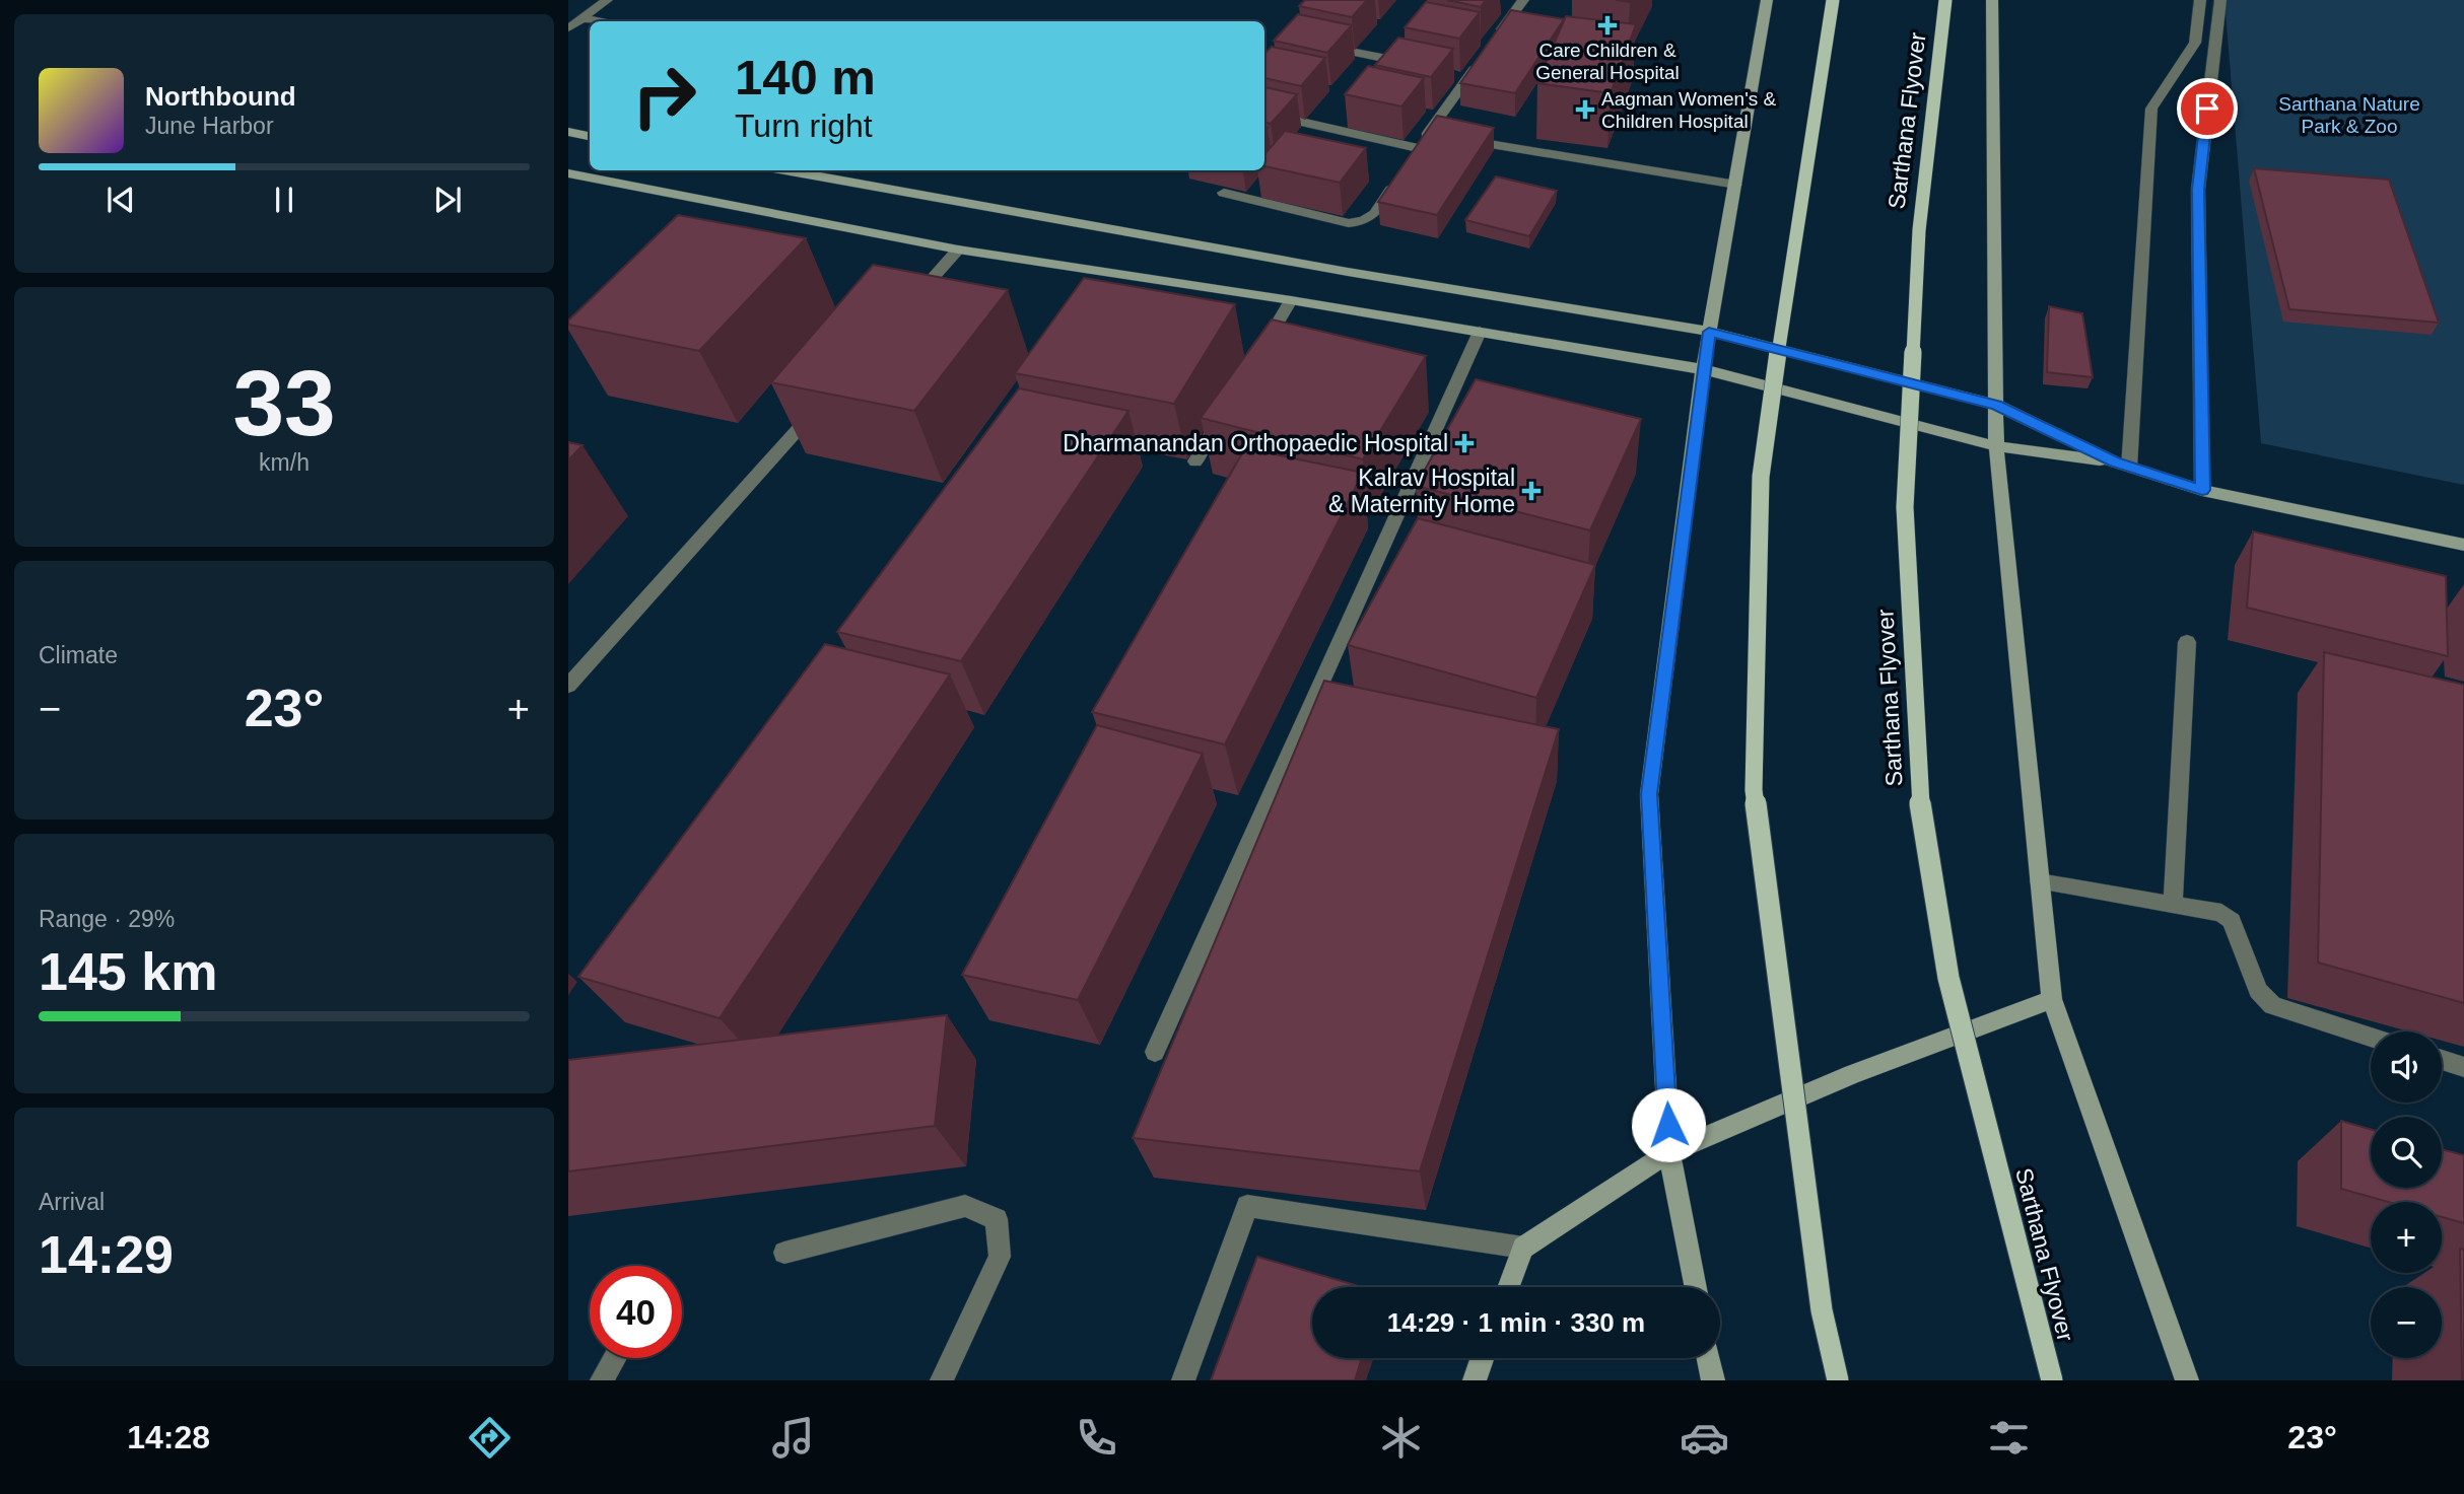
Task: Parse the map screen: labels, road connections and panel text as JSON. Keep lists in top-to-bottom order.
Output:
{
  "streets": {
    "main road": ["Sarthana Flyover"]
  },
  "parks": ["Sarthana Nature Park & Zoo"],
  "places": {
    "health": [
      "Care Children & General Hospital",
      "Aagman Women's & Children Hospital",
      "Dharmanandan Orthopaedic Hospital",
      "Kalrav Hospital & Maternity Home"
    ]
  },
  "page": {
    "turn": ["140 m", "Turn right"],
    "song": ["Northbound", "June Harbor"],
    "tile": [
      ["33", "km/h"],
      "Climate",
      ["Range · 29%", "145 km"],
      ["Arrival", "14:29"]
    ],
    "heat": ["−", "23°", "+"],
    "map_buttons": ["+", "−"],
    "limit": "40",
    "trip": "14:29 · 1 min · 330 m",
    "tabs": ["14:28", "23°"]
  }
}
